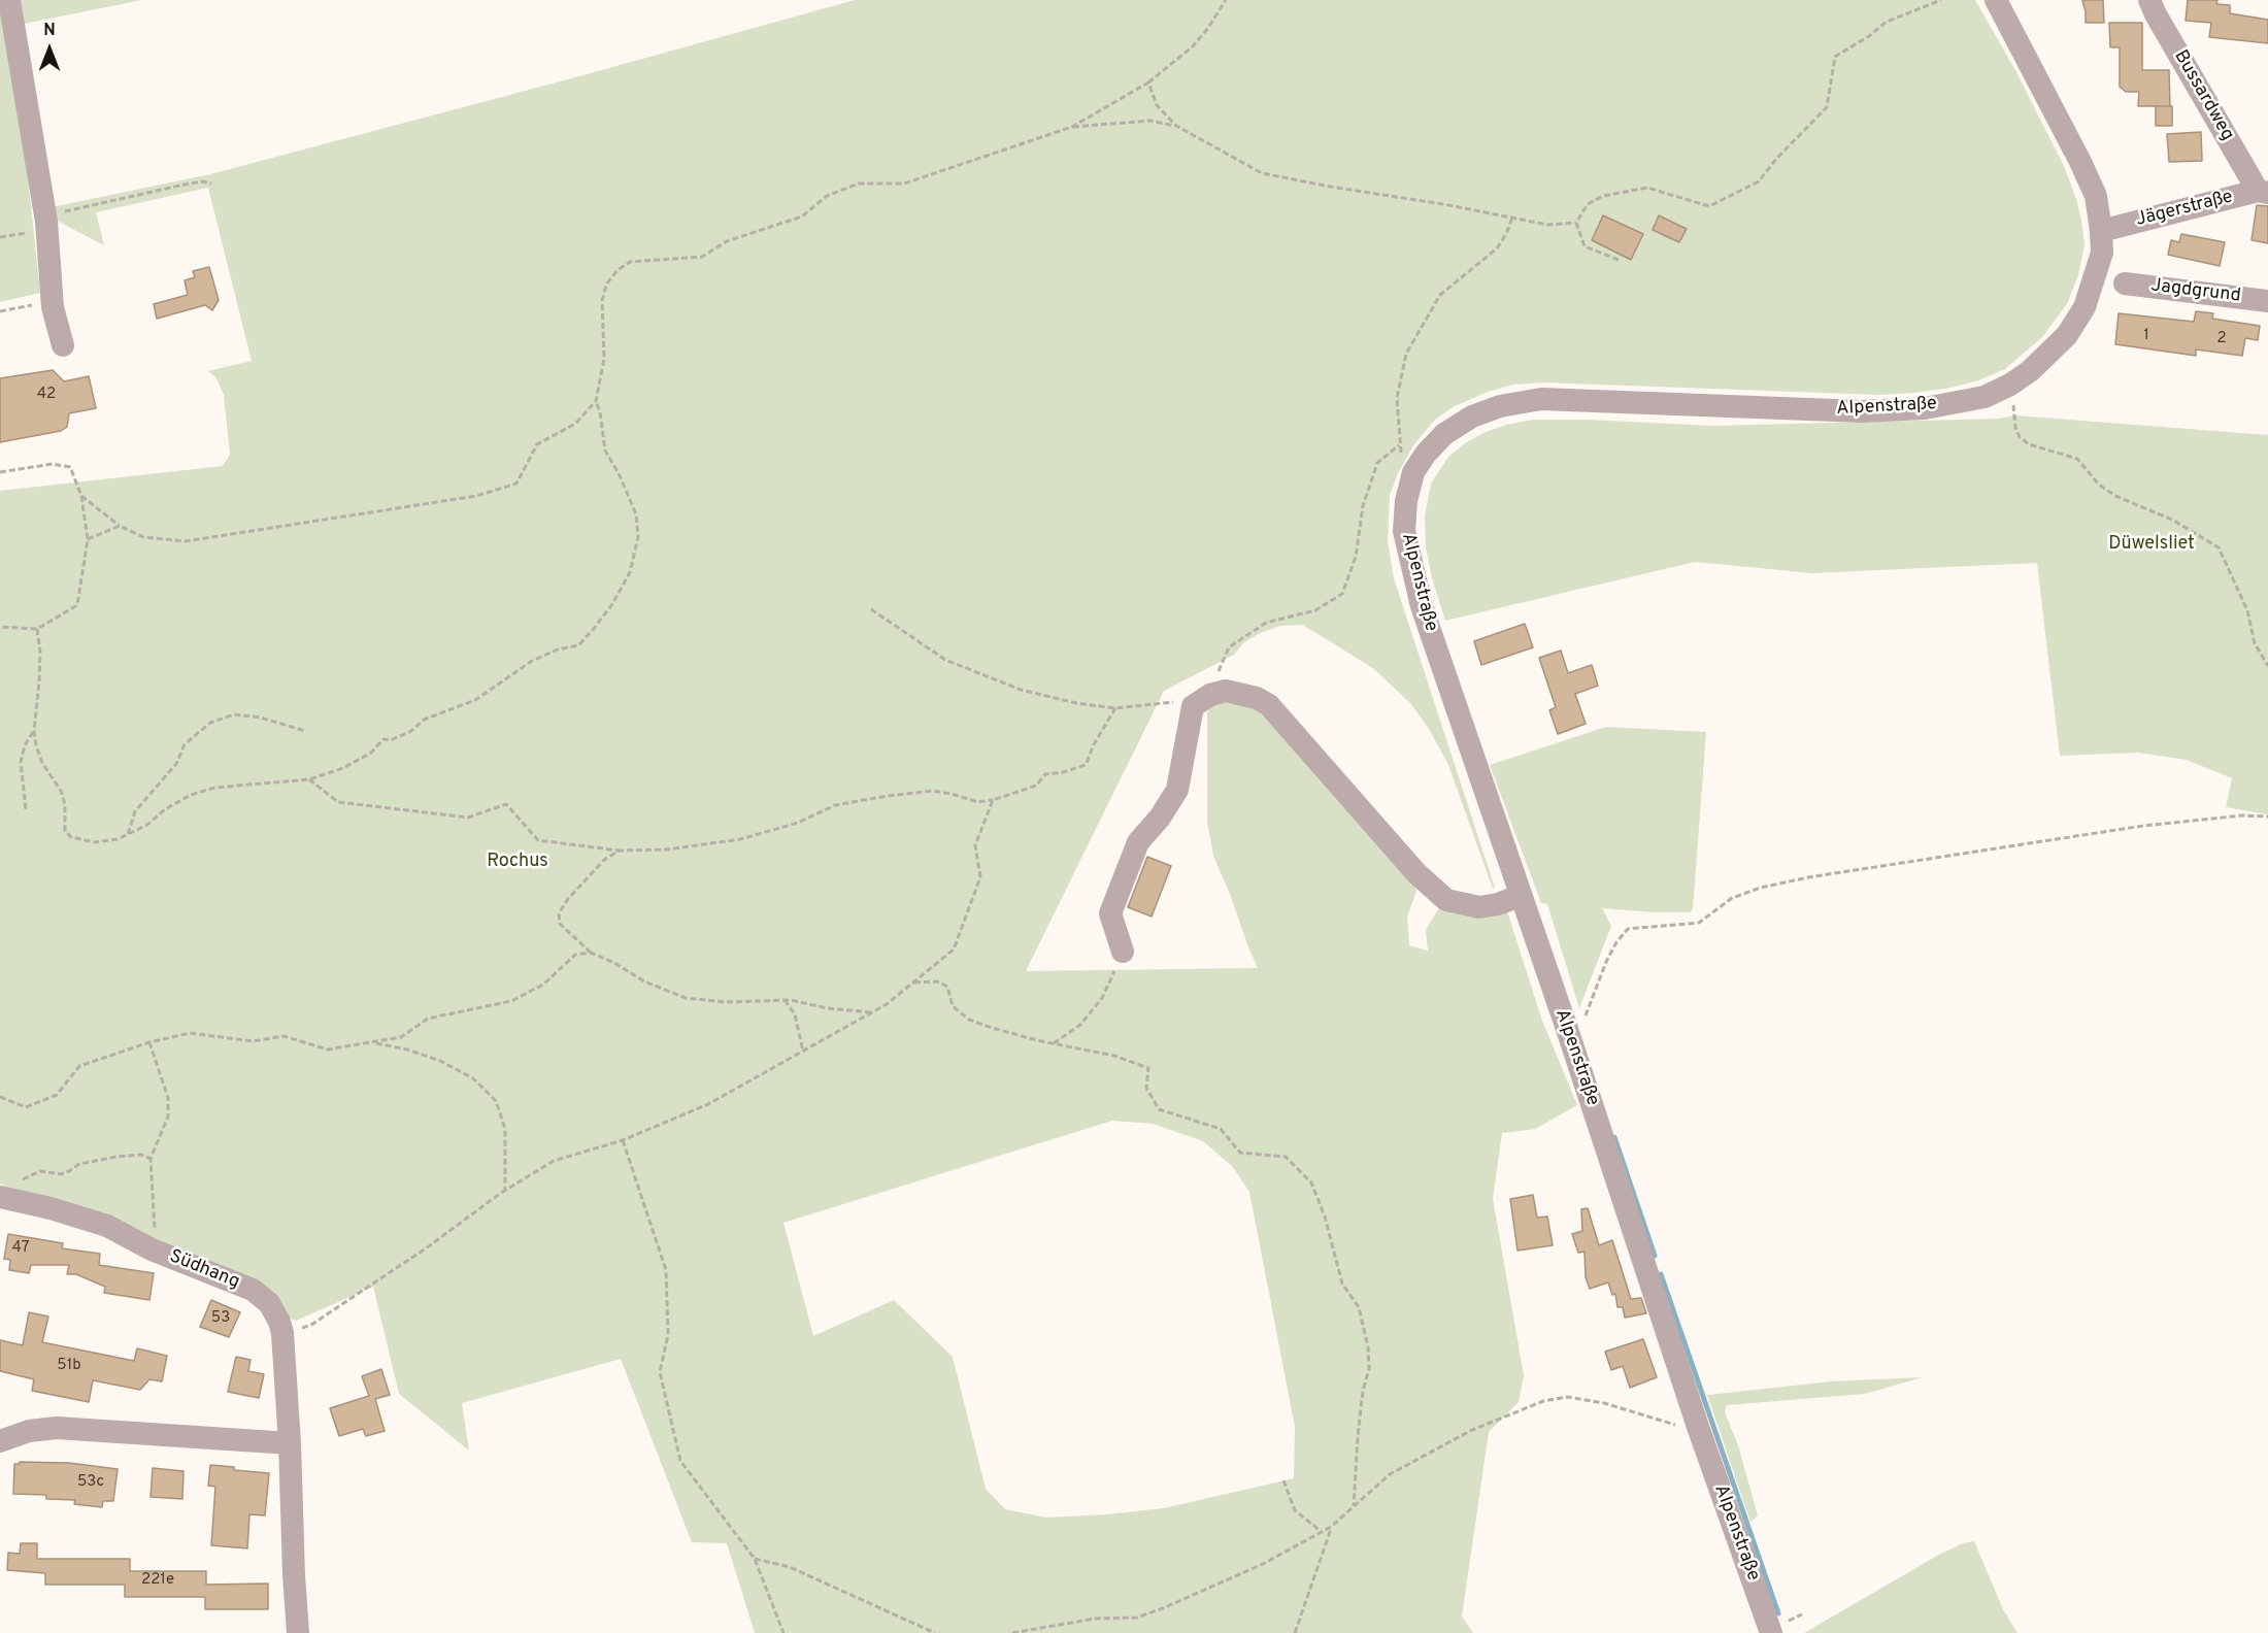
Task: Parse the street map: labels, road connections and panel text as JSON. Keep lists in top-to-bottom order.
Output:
{
  "streets": {
    "street": [
      "Bussardweg",
      "Jägerstraße",
      "Jagdgrund",
      "Alpenstraße",
      "Südhang"
    ]
  },
  "crossings": [
    ["Bussardweg", "Jägerstraße"],
    ["Jägerstraße", "Alpenstraße"]
  ],
  "parks": ["Düwelsliet", "Rochus"],
  "house_numbers": [
    "1",
    "2",
    "42",
    "47",
    "53",
    "51b",
    "53c",
    "221e"
  ],
  "north": "top"
}
